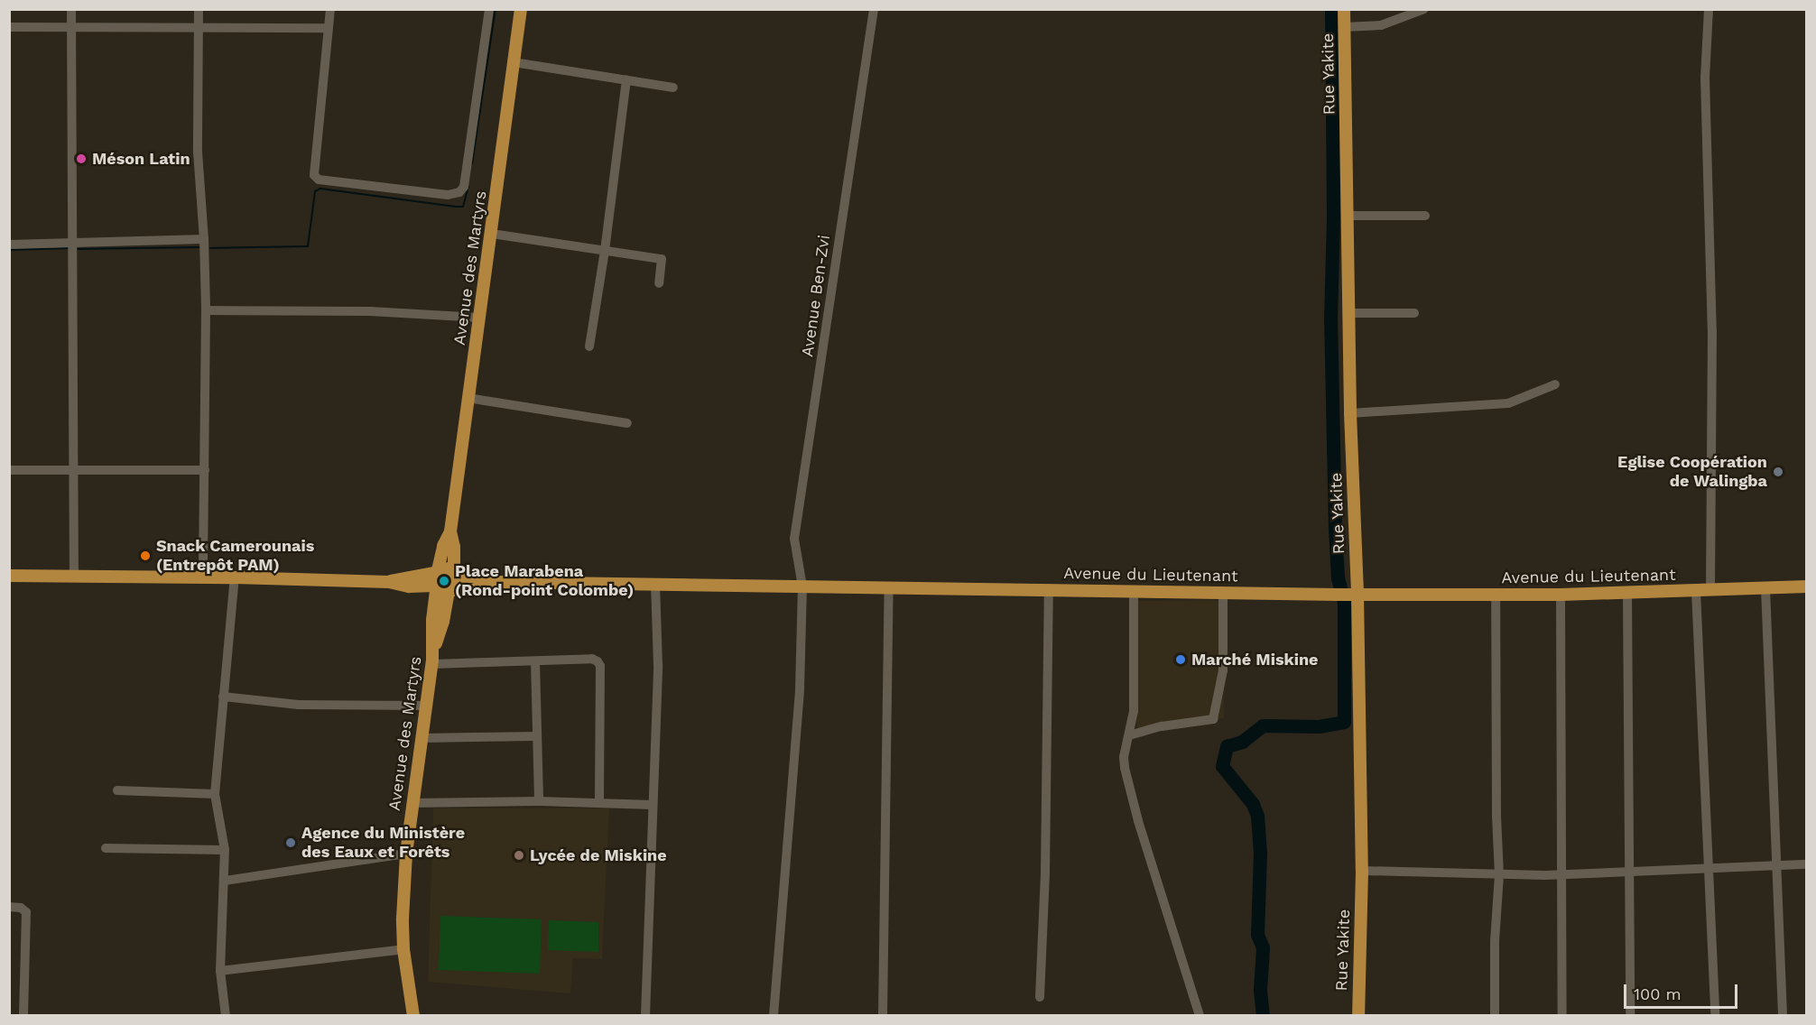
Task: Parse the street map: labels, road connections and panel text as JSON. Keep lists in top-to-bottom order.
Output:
{
  "streets": {
    "main road": ["Rue Yakite", "Avenue des Martyrs", "Avenue du Lieutenant"],
    "street": ["Avenue Ben-Zvi"]
  },
  "crossings": [
    ["Rue Yakite", "Avenue du Lieutenant"],
    ["Avenue des Martyrs", "Avenue du Lieutenant"],
    ["Avenue Ben-Zvi", "Avenue du Lieutenant"]
  ],
  "places": [
    "Méson Latin",
    "Eglise Coopération de Walingba",
    "Snack Camerounais (Entrepôt PAM)",
    "Place Marabena (Rond-point Colombe)",
    "Marché Miskine",
    "Agence du Ministère des Eaux et Forêts",
    "Lycée de Miskine"
  ],
  "scale_bar": "100 m"
}
